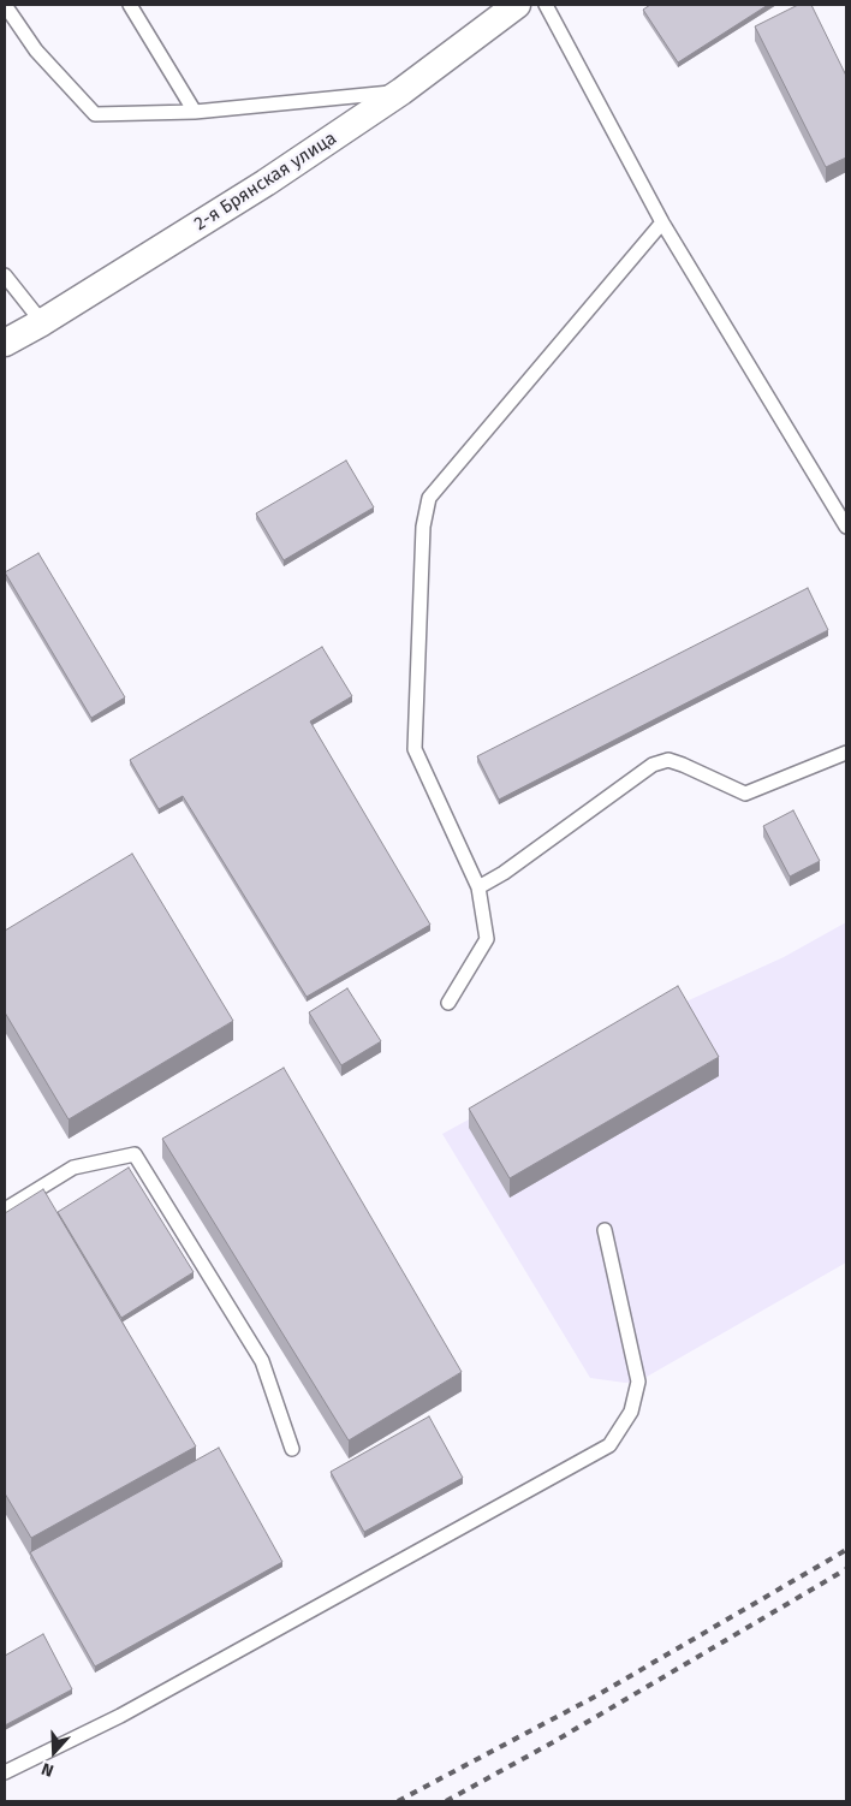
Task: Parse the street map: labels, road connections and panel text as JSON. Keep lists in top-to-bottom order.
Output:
{
  "streets": {
    "street": ["2-я Брянская улица"]
  },
  "north": "bottom"
}
